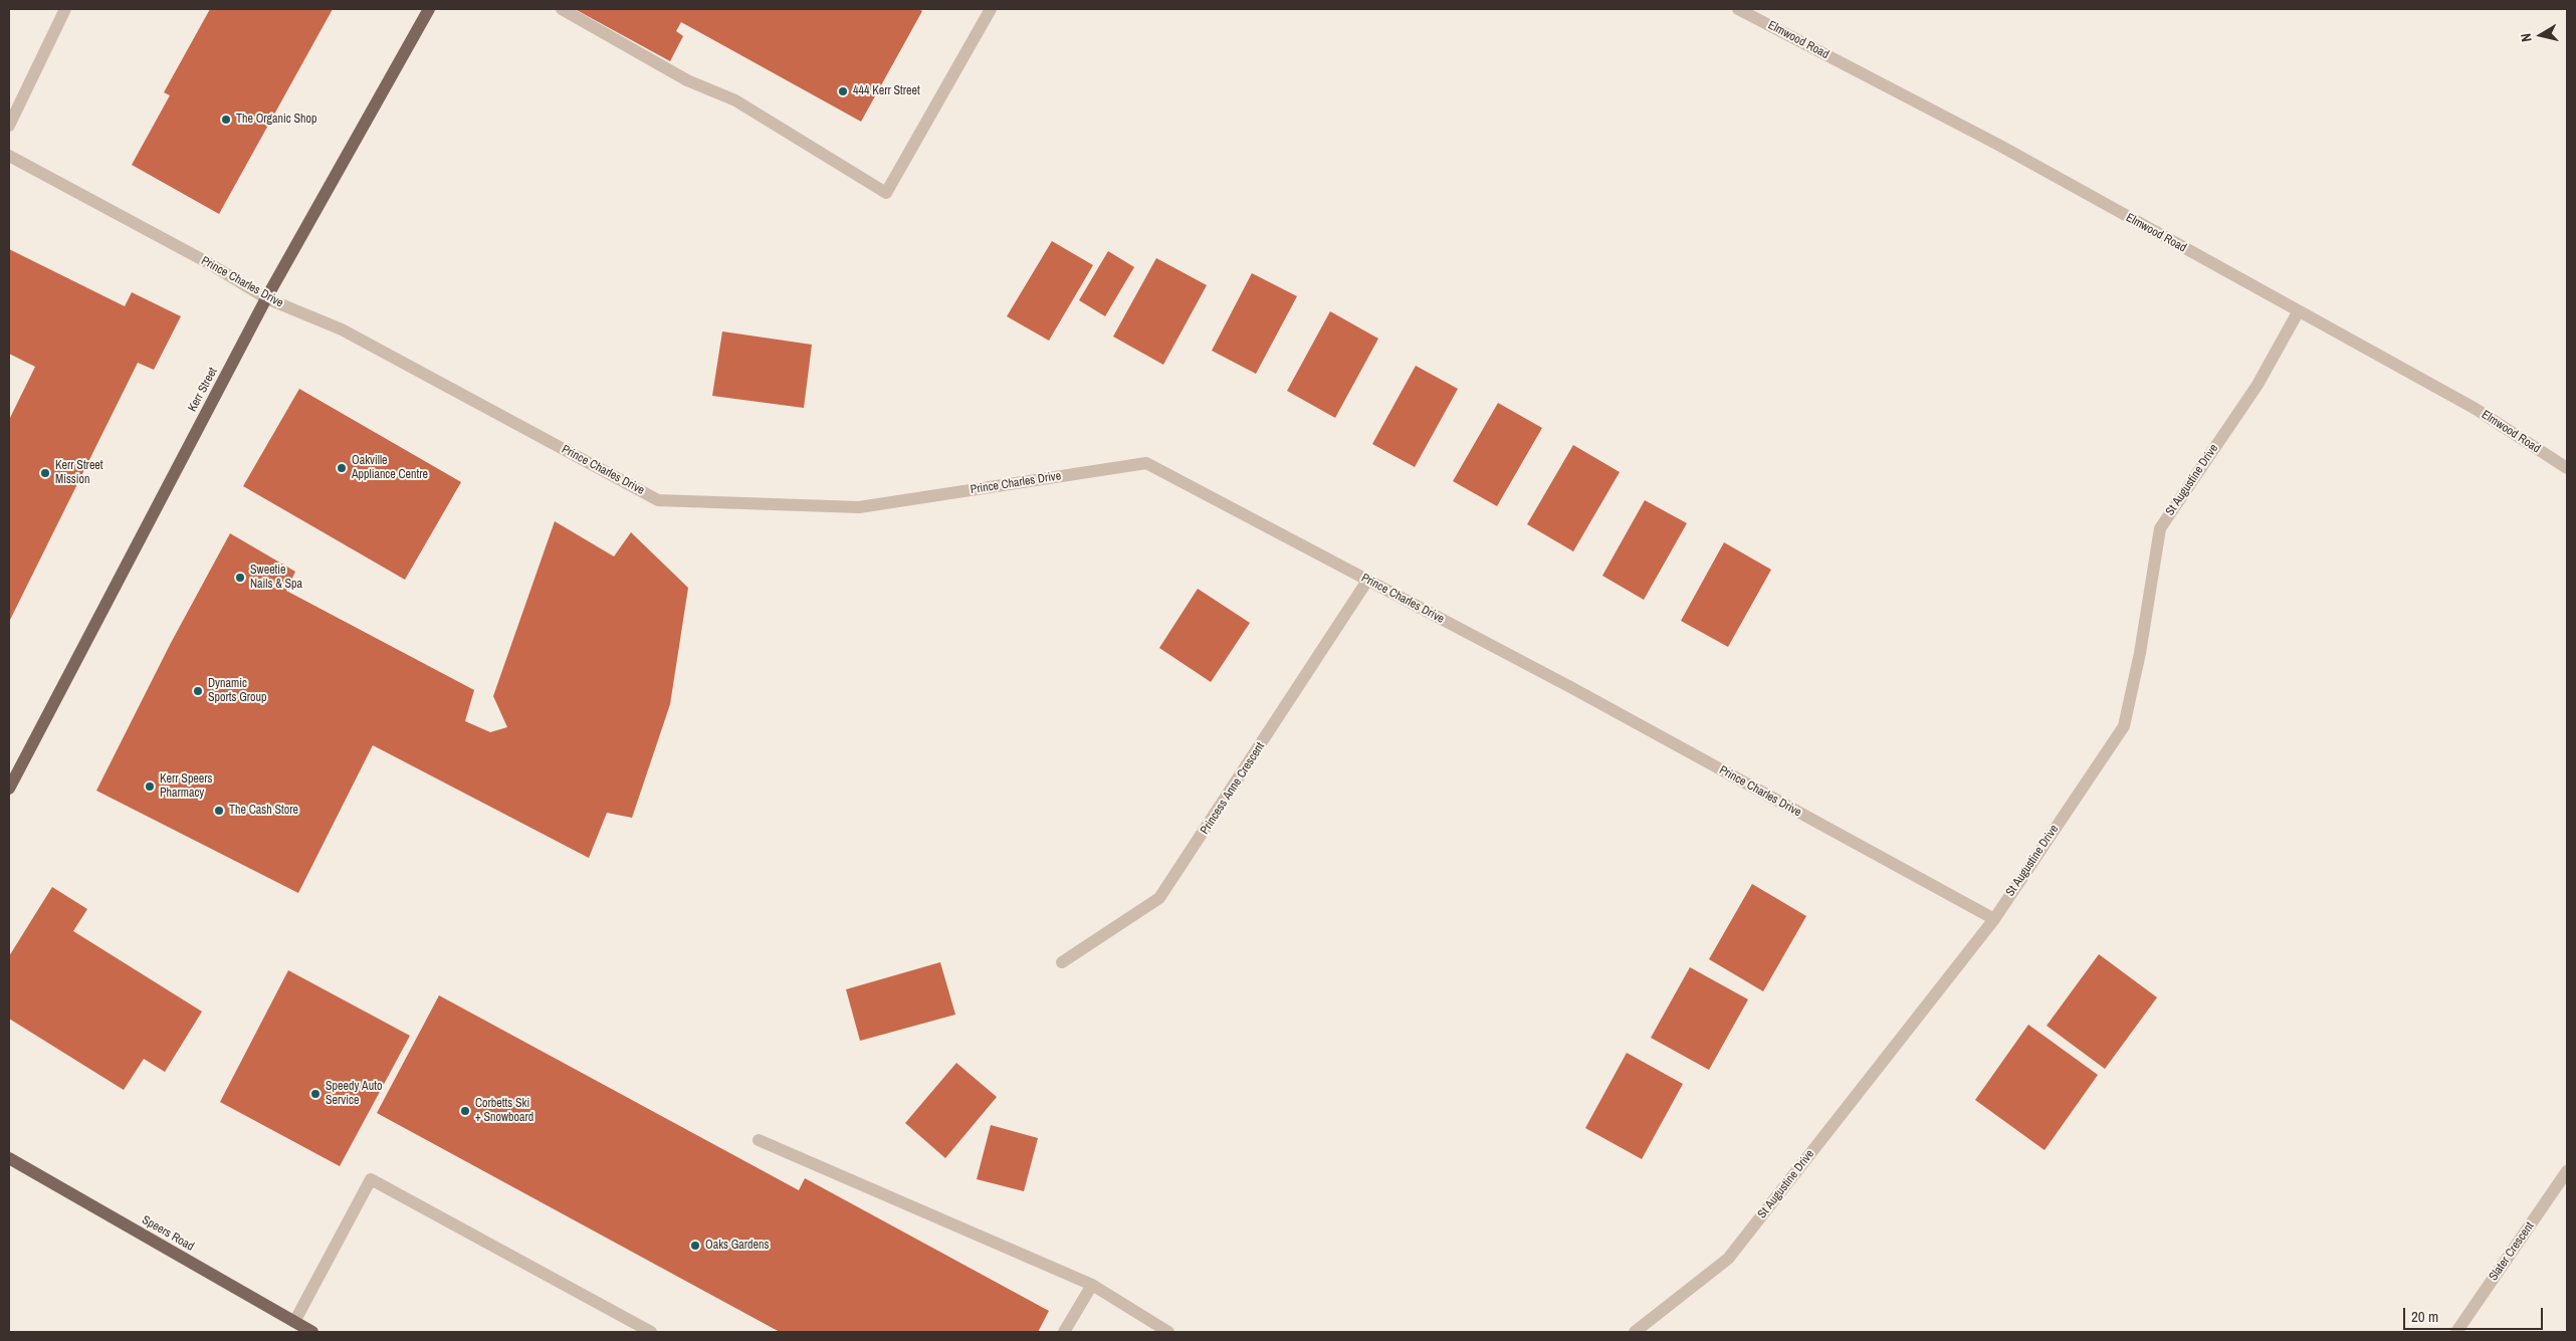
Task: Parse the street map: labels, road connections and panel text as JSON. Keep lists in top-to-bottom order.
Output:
{
  "streets": {
    "main road": ["Kerr Street", "Speers Road"],
    "street": [
      "Elmwood Road",
      "Prince Charles Drive",
      "St Augustine Drive",
      "Princess Anne Crescent",
      "Slater Crescent"
    ]
  },
  "crossings": [
    ["Elmwood Road", "St Augustine Drive"],
    ["Prince Charles Drive", "Kerr Street"],
    ["Prince Charles Drive", "St Augustine Drive"],
    ["Prince Charles Drive", "Princess Anne Crescent"]
  ],
  "places": [
    "444 Kerr Street",
    "The Organic Shop",
    "Oakville Appliance Centre",
    "Kerr Street Mission",
    "Sweetie Nails & Spa",
    "Dynamic Sports Group",
    "Kerr Speers Pharmacy",
    "The Cash Store",
    "Speedy Auto Service",
    "Corbetts Ski + Snowboard",
    "Oaks Gardens"
  ],
  "scale_bar": "20 m",
  "north": "left"
}
